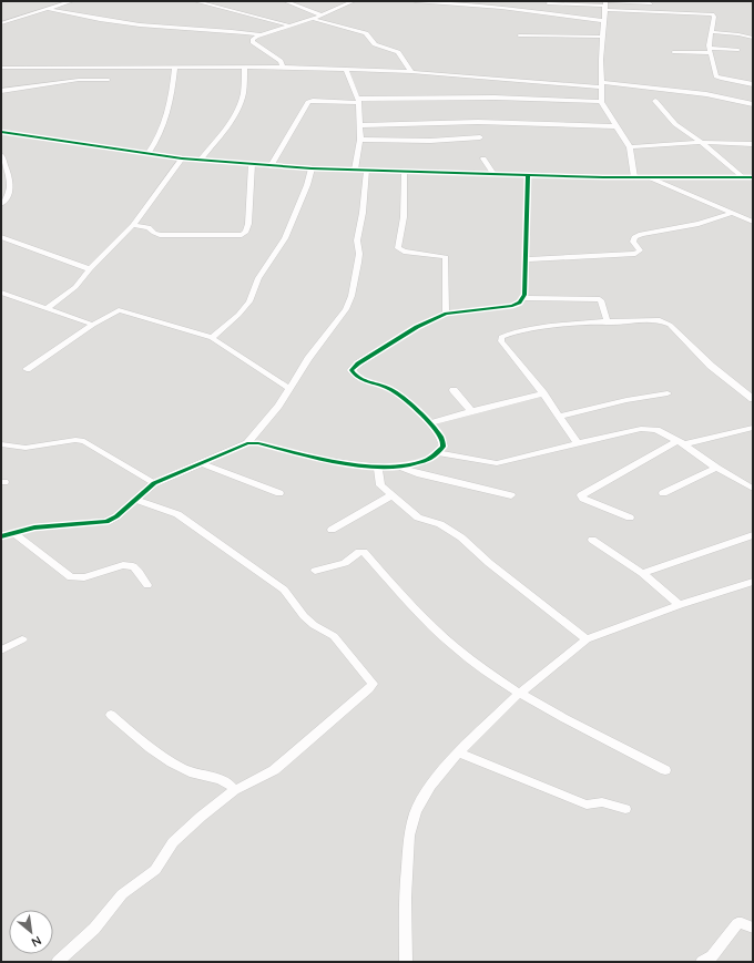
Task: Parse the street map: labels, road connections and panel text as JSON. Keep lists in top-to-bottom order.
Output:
{
  "north": "bottom right"
}
